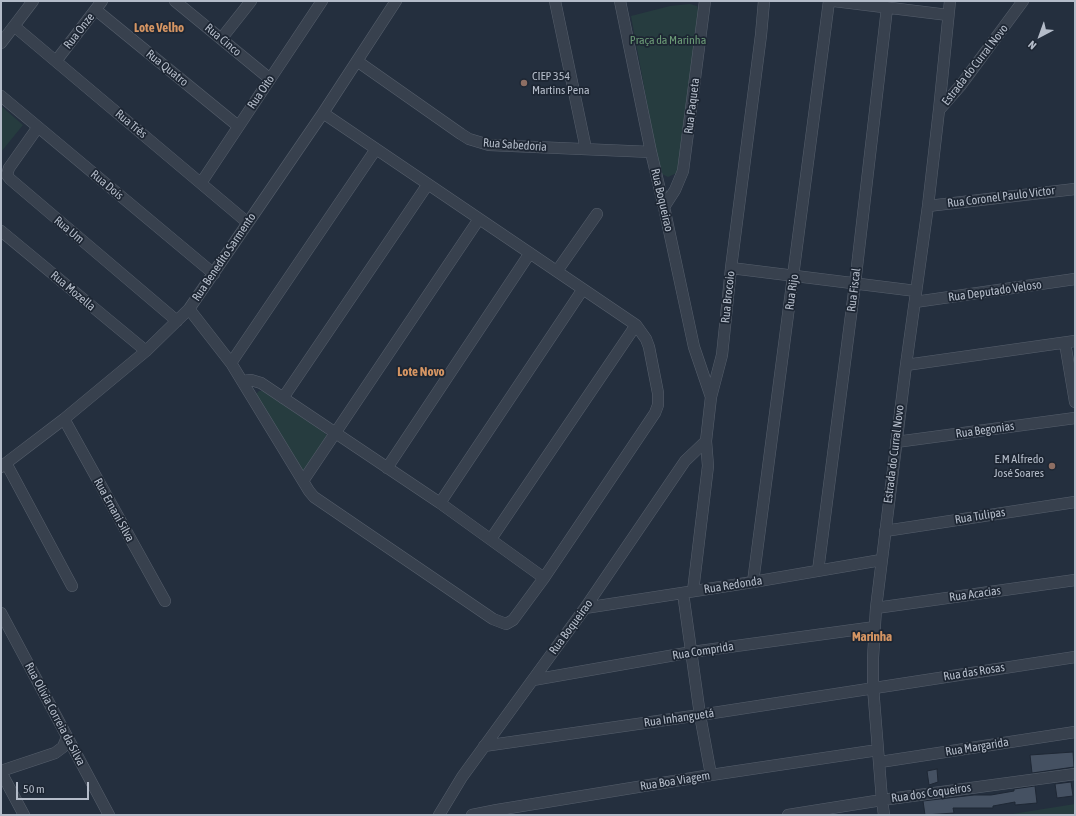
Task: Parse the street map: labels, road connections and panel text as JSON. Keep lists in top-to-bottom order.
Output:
{
  "streets": {
    "street": [
      "Rua Onze",
      "Rua Cinco",
      "Estrada do Curral Novo",
      "Rua Quatro",
      "Rua Oito",
      "Rua Paqueta",
      "Rua Três",
      "Rua Sabedoria",
      "Rua Dois",
      "Rua Coronel Paulo Victor",
      "Rua Boqueirao",
      "Rua Um",
      "Rua Benedito Sarmento",
      "Rua Fiscal",
      "Rua Mozella",
      "Rua Deputado Veloso",
      "Rua Rijo",
      "Rua Brocoio",
      "Rua Begonias",
      "Rua Ernani Silva",
      "Rua Tulipas",
      "Rua Redonda",
      "Rua Acacias",
      "Rua Comprida",
      "Rua das Rosas",
      "Rua Olivia Correia da Silva",
      "Rua Inhanguetá",
      "Rua Margarida",
      "Rua Boa Viagem",
      "Rua dos Coqueiros"
    ]
  },
  "crossings": [
    ["Rua Onze", "Rua Quatro"],
    ["Rua Onze", "Rua Três"],
    ["Rua Cinco", "Rua Oito"],
    ["Estrada do Curral Novo", "Rua Coronel Paulo Victor"],
    ["Estrada do Curral Novo", "Rua Deputado Veloso"],
    ["Estrada do Curral Novo", "Rua Begonias"],
    ["Estrada do Curral Novo", "Rua Tulipas"],
    ["Estrada do Curral Novo", "Rua Redonda"],
    ["Estrada do Curral Novo", "Rua Acacias"],
    ["Estrada do Curral Novo", "Rua Comprida"],
    ["Estrada do Curral Novo", "Rua das Rosas"],
    ["Estrada do Curral Novo", "Rua Inhanguetá"],
    ["Estrada do Curral Novo", "Rua Margarida"],
    ["Estrada do Curral Novo", "Rua Boa Viagem"],
    ["Estrada do Curral Novo", "Rua dos Coqueiros"],
    ["Rua Quatro", "Rua Oito"],
    ["Rua Oito", "Rua Três"],
    ["Rua Paqueta", "Rua Boqueirao"],
    ["Rua Três", "Rua Benedito Sarmento"],
    ["Rua Sabedoria", "Rua Boqueirao"],
    ["Rua Sabedoria", "Rua Benedito Sarmento"],
    ["Rua Dois", "Rua Um"],
    ["Rua Dois", "Rua Benedito Sarmento"],
    ["Rua Boqueirao", "Rua Brocoio"],
    ["Rua Boqueirao", "Rua Redonda"],
    ["Rua Boqueirao", "Rua Comprida"],
    ["Rua Boqueirao", "Rua Inhanguetá"],
    ["Rua Um", "Rua Benedito Sarmento"],
    ["Rua Benedito Sarmento", "Rua Mozella"],
    ["Rua Benedito Sarmento", "Rua Ernani Silva"],
    ["Rua Fiscal", "Rua Deputado Veloso"],
    ["Rua Fiscal", "Rua Redonda"],
    ["Rua Deputado Veloso", "Rua Rijo"],
    ["Rua Deputado Veloso", "Rua Brocoio"],
    ["Rua Rijo", "Rua Redonda"],
    ["Rua Brocoio", "Rua Redonda"],
    ["Rua Brocoio", "Rua Comprida"],
    ["Rua Brocoio", "Rua Inhanguetá"],
    ["Rua Brocoio", "Rua Boa Viagem"],
    ["Rua das Rosas", "Rua Inhanguetá"]
  ],
  "districts": ["Lote Velho", "Lote Novo", "Marinha"],
  "parks": ["Praça da Marinha"],
  "places": ["CIEP 354 Martins Pena", "E.M Alfredo José Soares"],
  "scale_bar": "50 m",
  "north": "bottom left"
}
